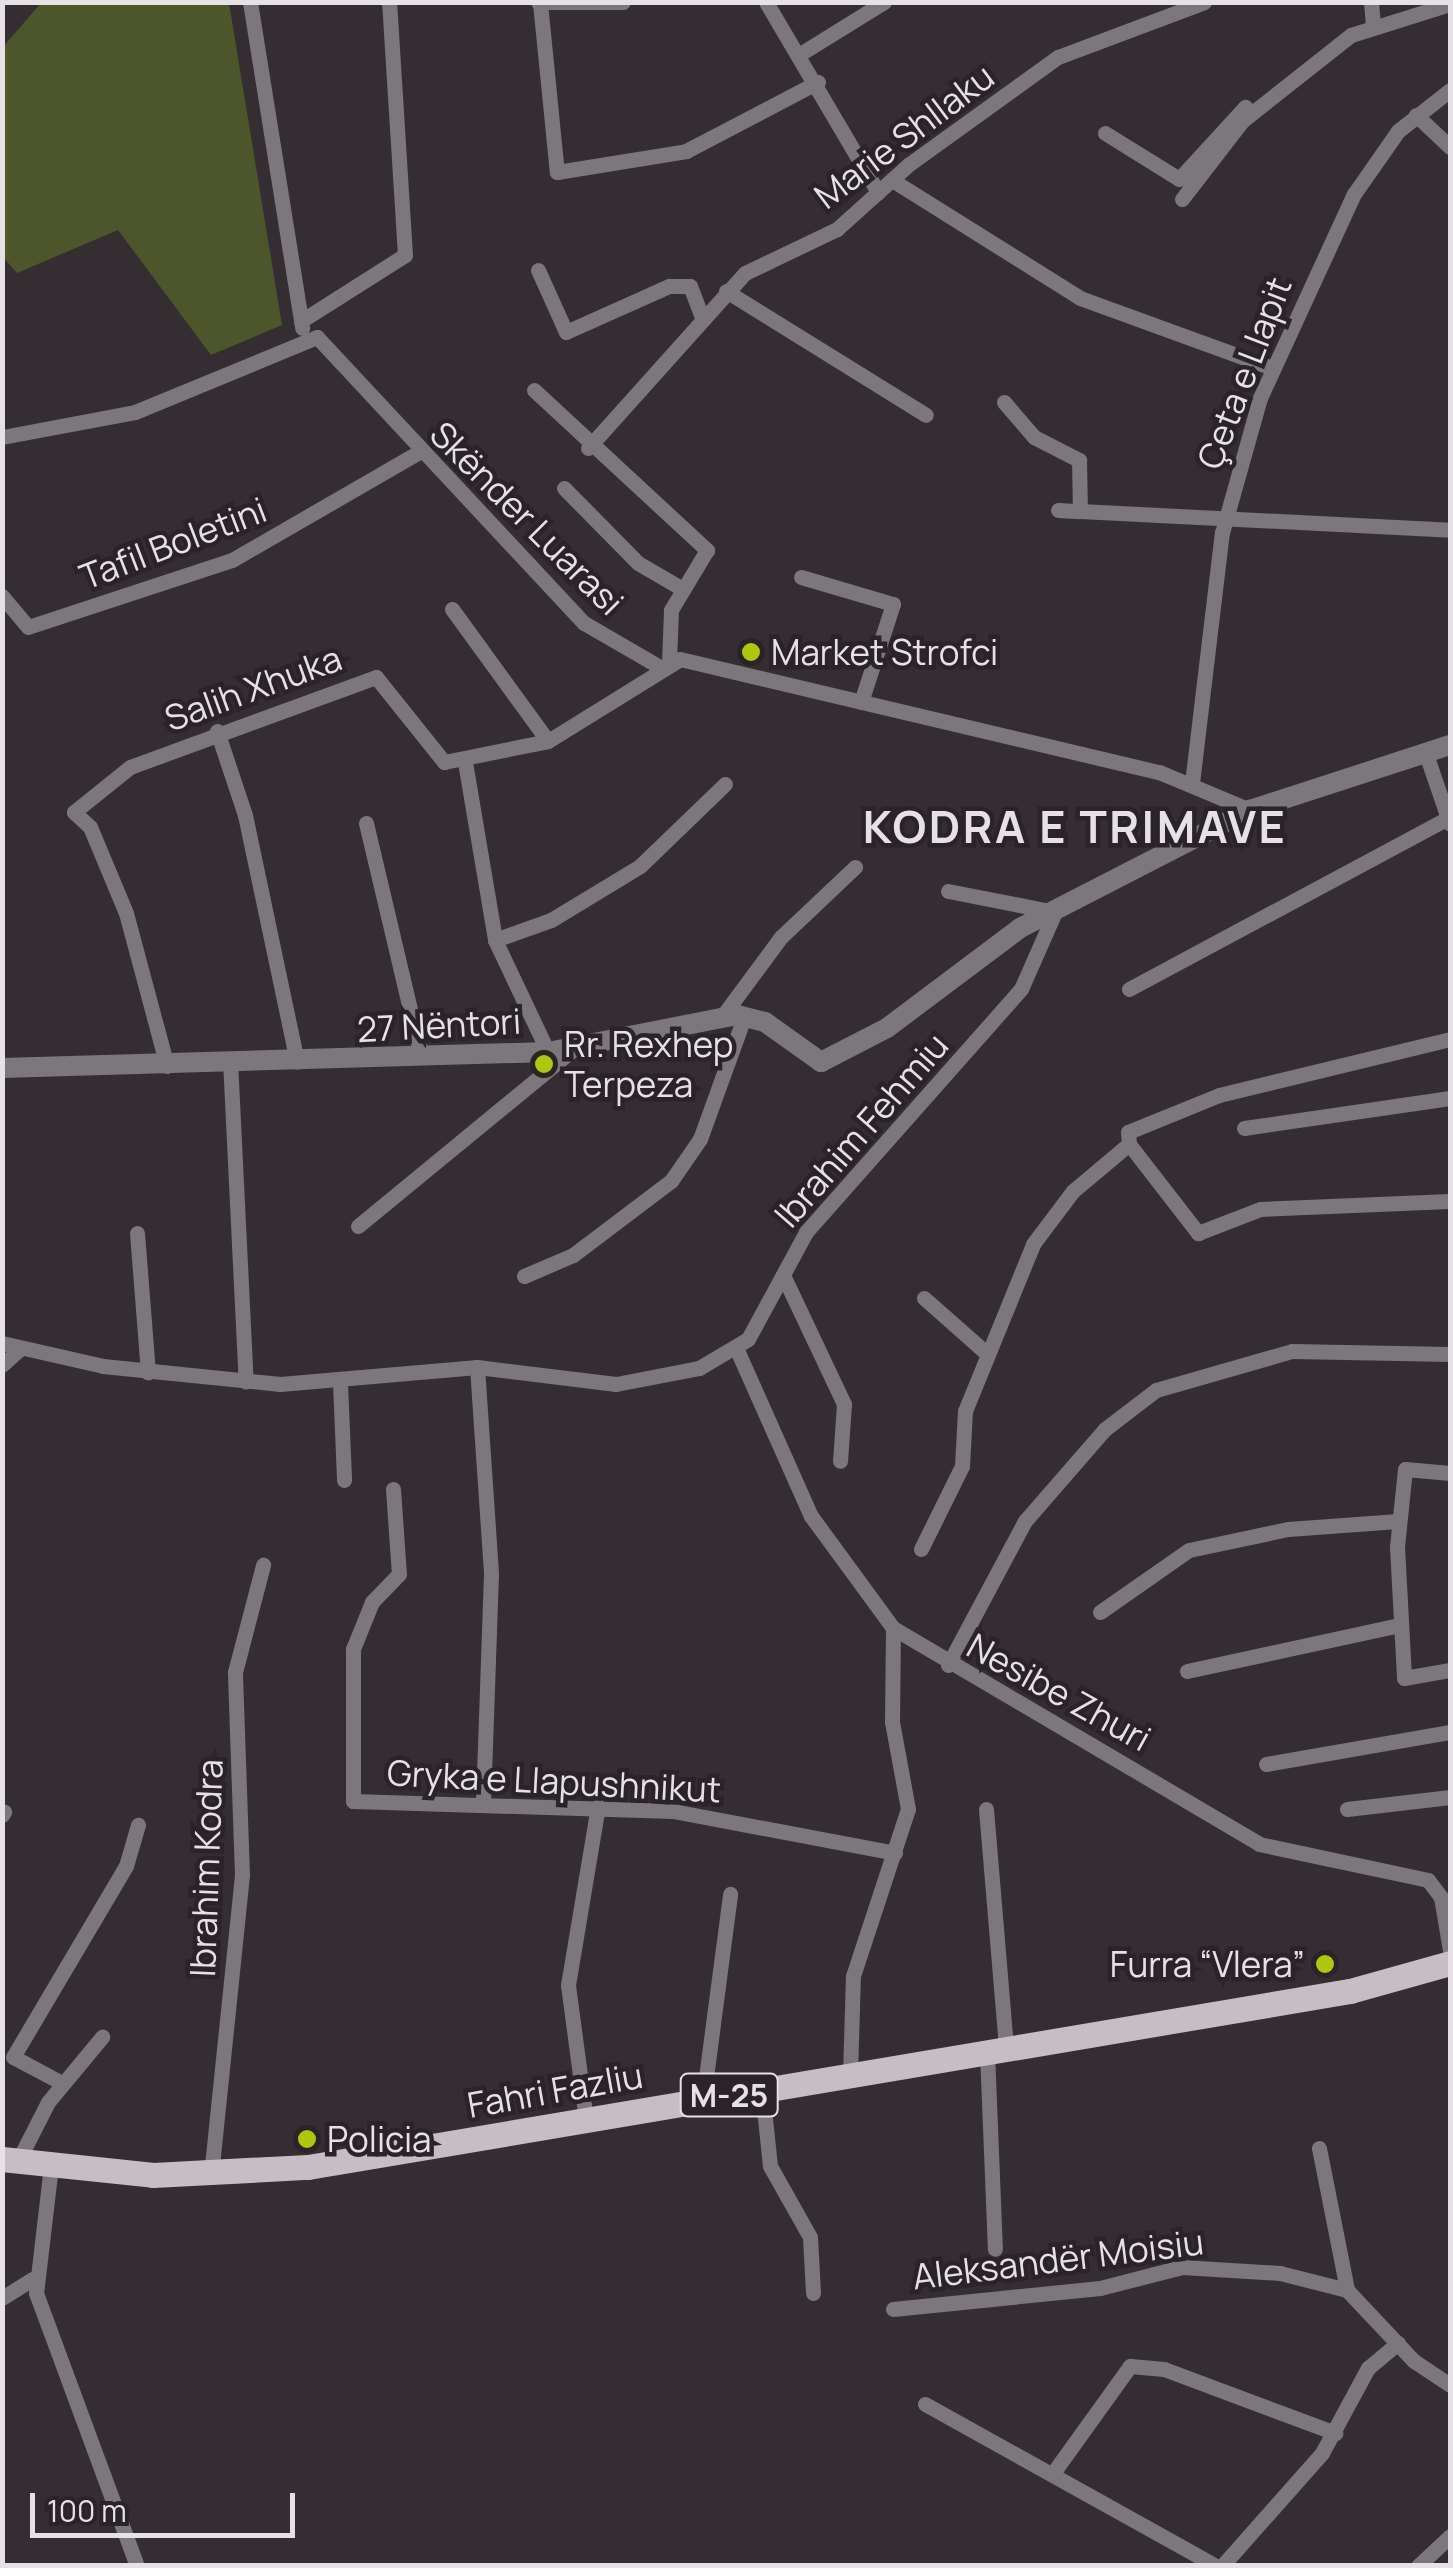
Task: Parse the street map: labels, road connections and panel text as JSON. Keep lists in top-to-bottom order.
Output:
{
  "streets": {
    "main road": ["Fahri Fazliu", "M-25"],
    "street": [
      "Marie Shllaku",
      "Çeta e Llapit",
      "Skënder Luarasi",
      "Tafil Boletini",
      "Salih Xhuka",
      "27 Nëntori",
      "Ibrahim Fehmiu",
      "Nesibe Zhuri",
      "Gryka e Llapushnikut",
      "Ibrahim Kodra",
      "Aleksandër Moisiu"
    ]
  },
  "crossings": [
    ["Çeta e Llapit", "Skënder Luarasi"],
    ["Skënder Luarasi", "Tafil Boletini"],
    ["Salih Xhuka", "27 Nëntori"],
    ["Ibrahim Fehmiu", "Nesibe Zhuri"],
    ["Ibrahim Kodra", "Fahri Fazliu"]
  ],
  "districts": ["KODRA E TRIMAVE"],
  "places": [
    "Market Strofci",
    "Rr. Rexhep Terpeza",
    "Furra “Vlera”",
    "Policia"
  ],
  "scale_bar": "100 m"
}
